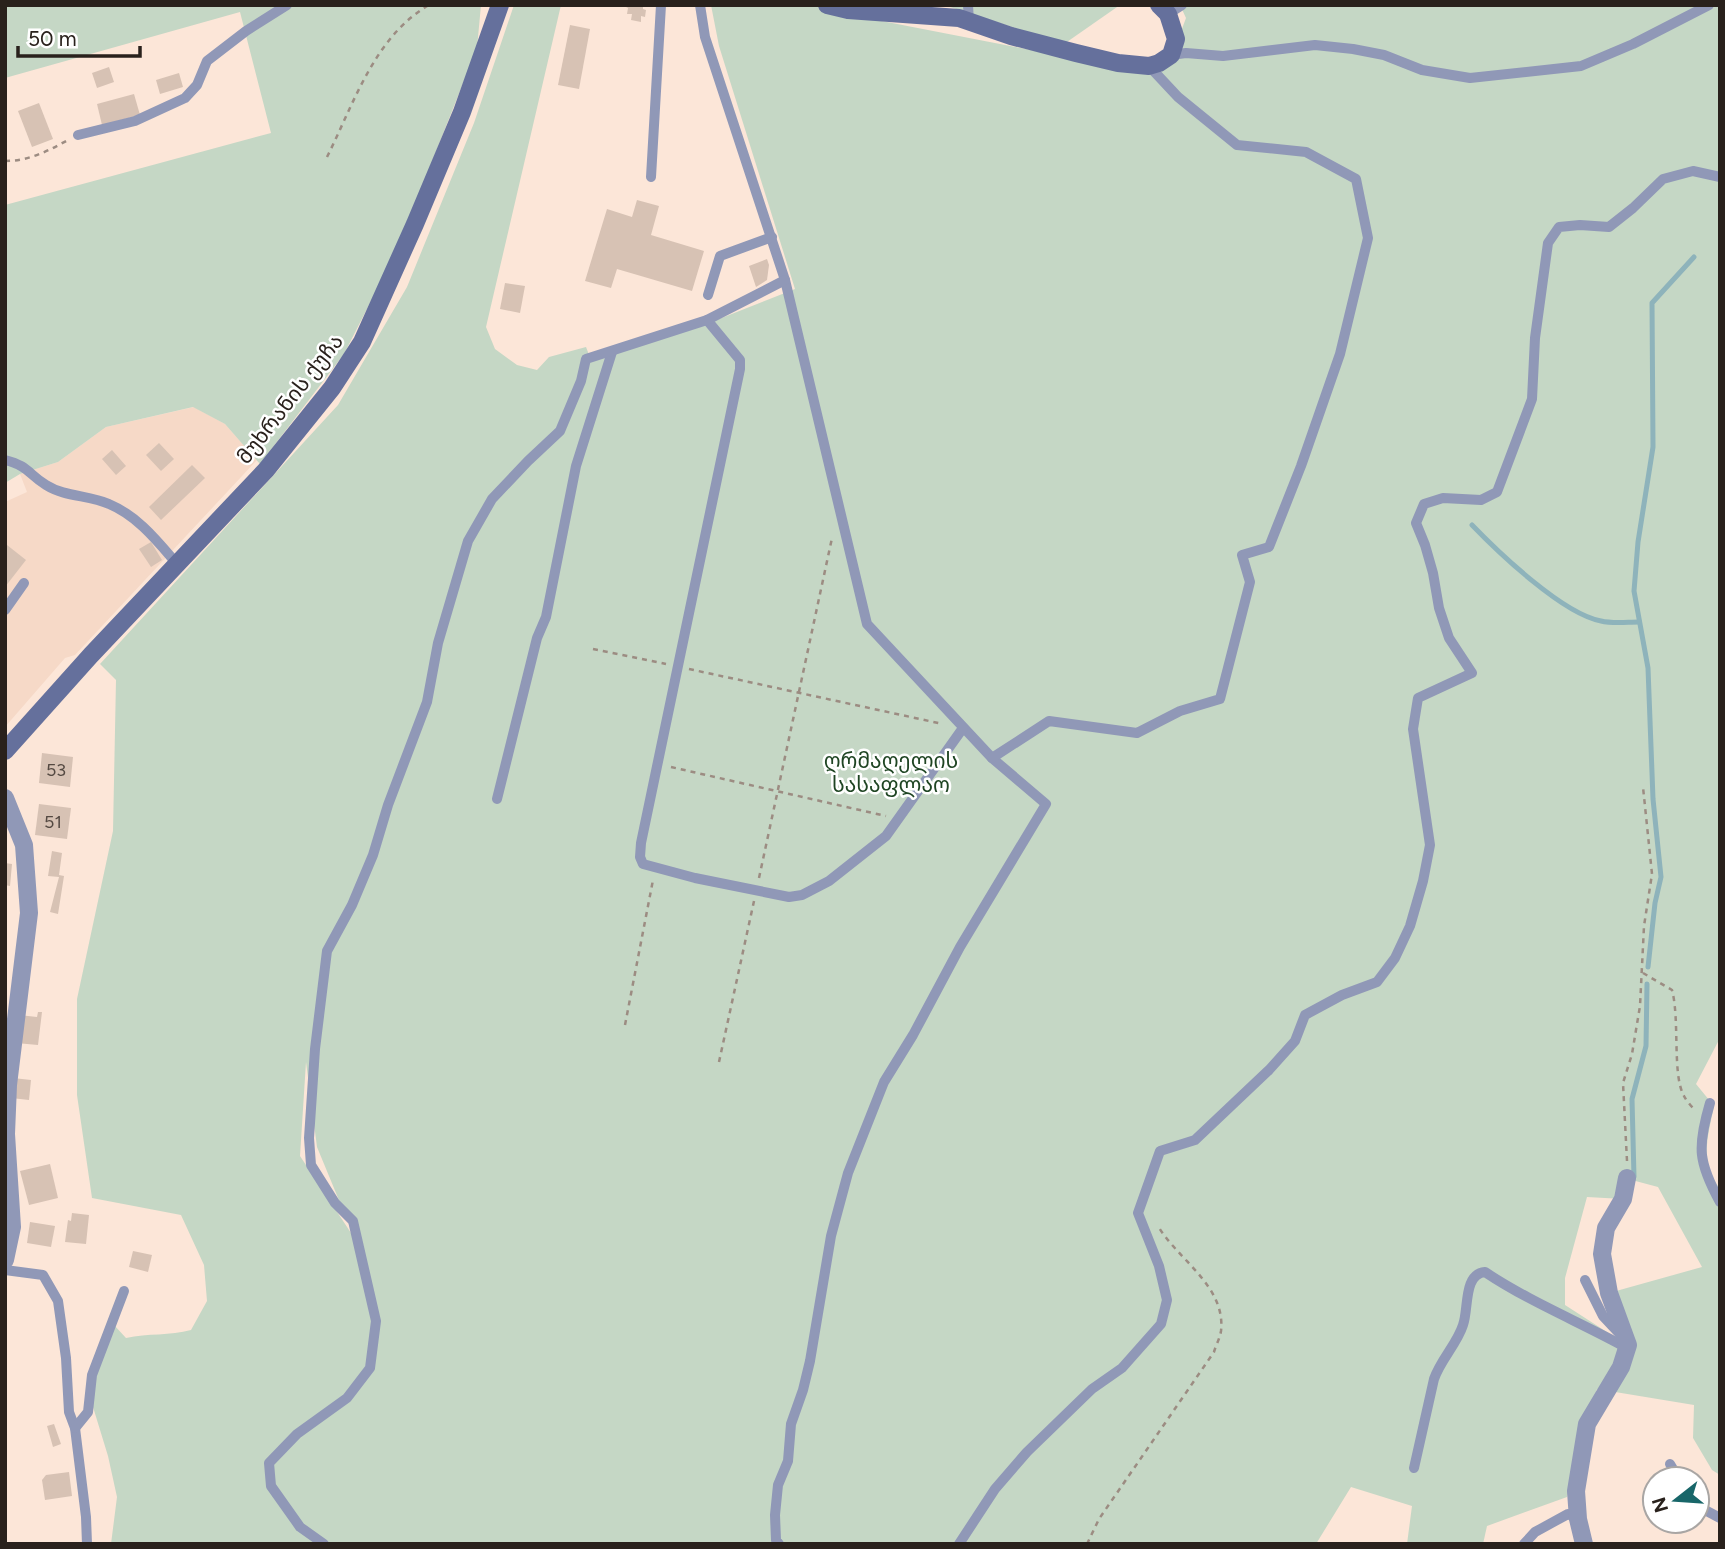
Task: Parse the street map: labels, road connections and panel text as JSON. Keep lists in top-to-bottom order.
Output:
{
  "streets": {
    "street": ["მუხრანის ქუჩა"]
  },
  "parks": ["ღრმაღელის სასაფლაო"],
  "house_numbers": ["53", "51"],
  "scale_bar": "50 m",
  "north": "left"
}
